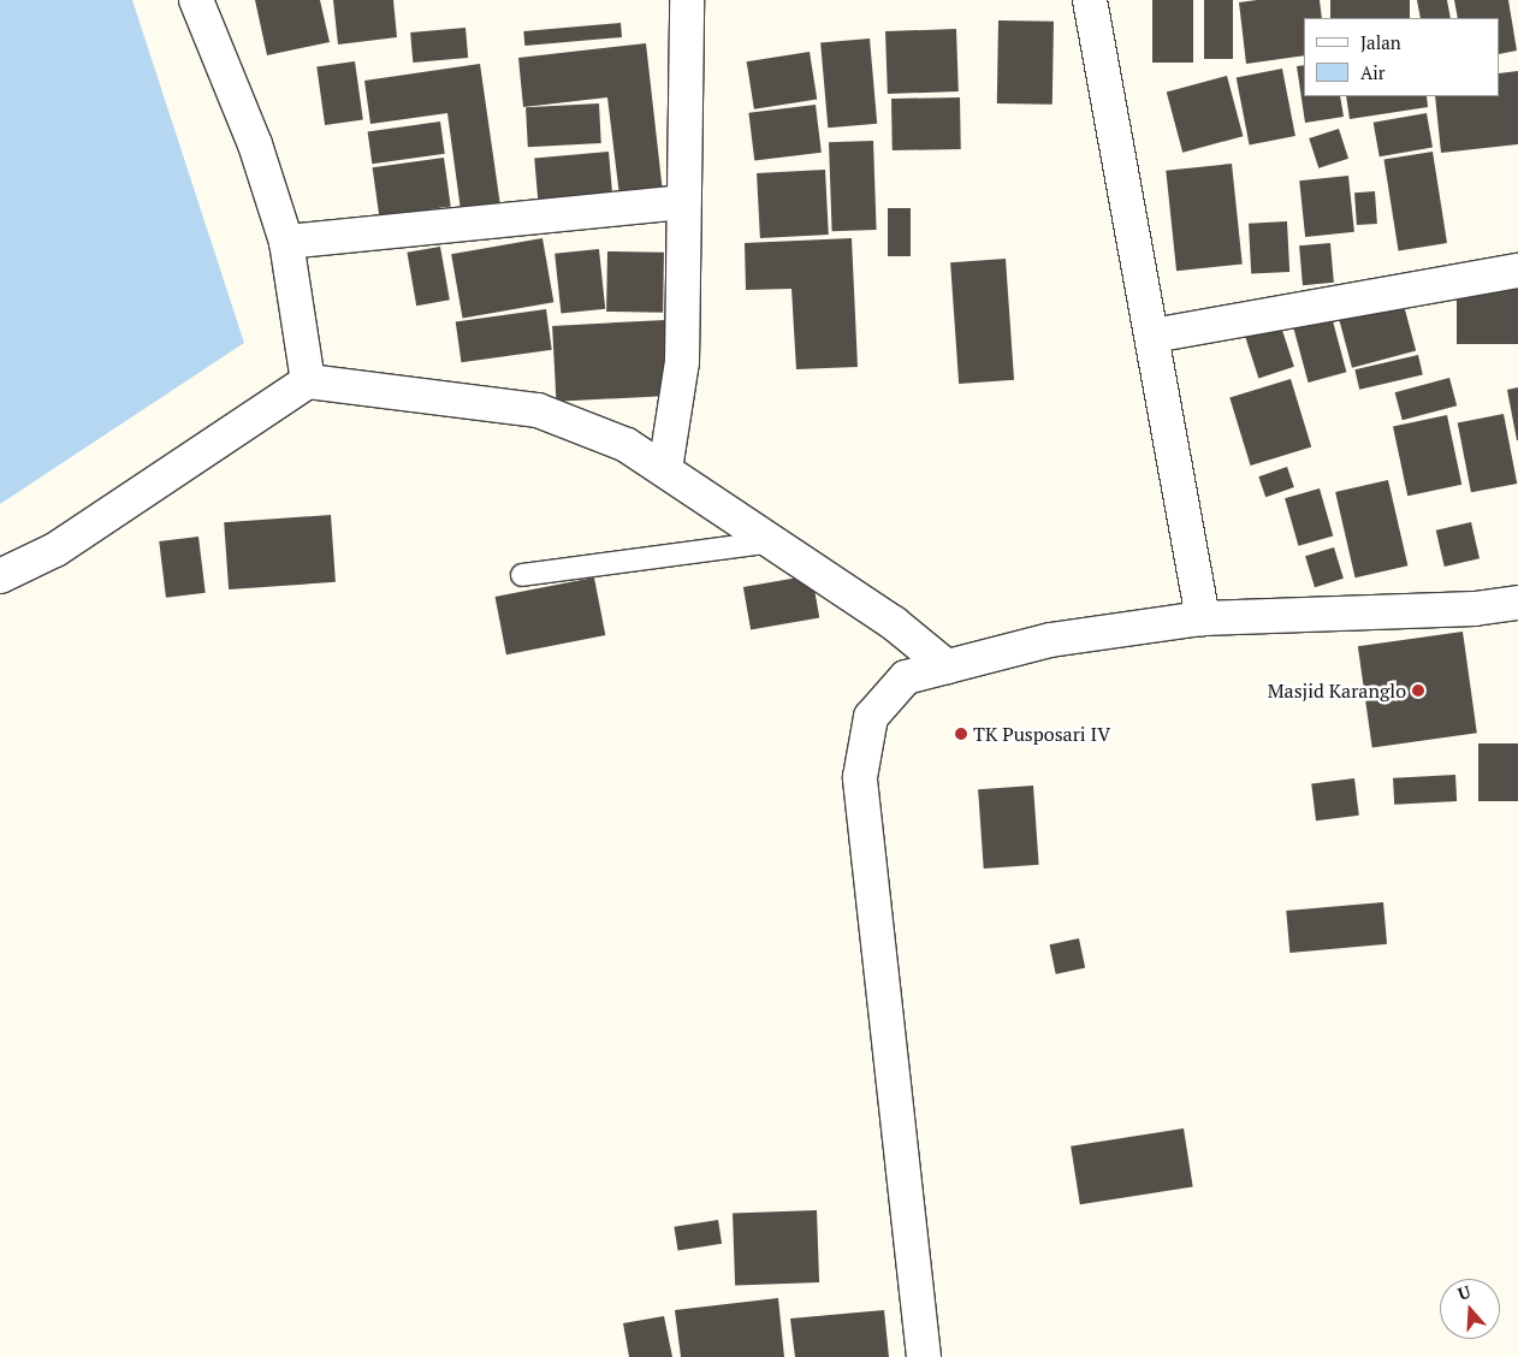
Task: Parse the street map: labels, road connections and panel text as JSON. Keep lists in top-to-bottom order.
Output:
{
  "places": ["Masjid Karanglo", "TK Pusposari IV"],
  "legend": ["Jalan", "Air"],
  "north": "top"
}
